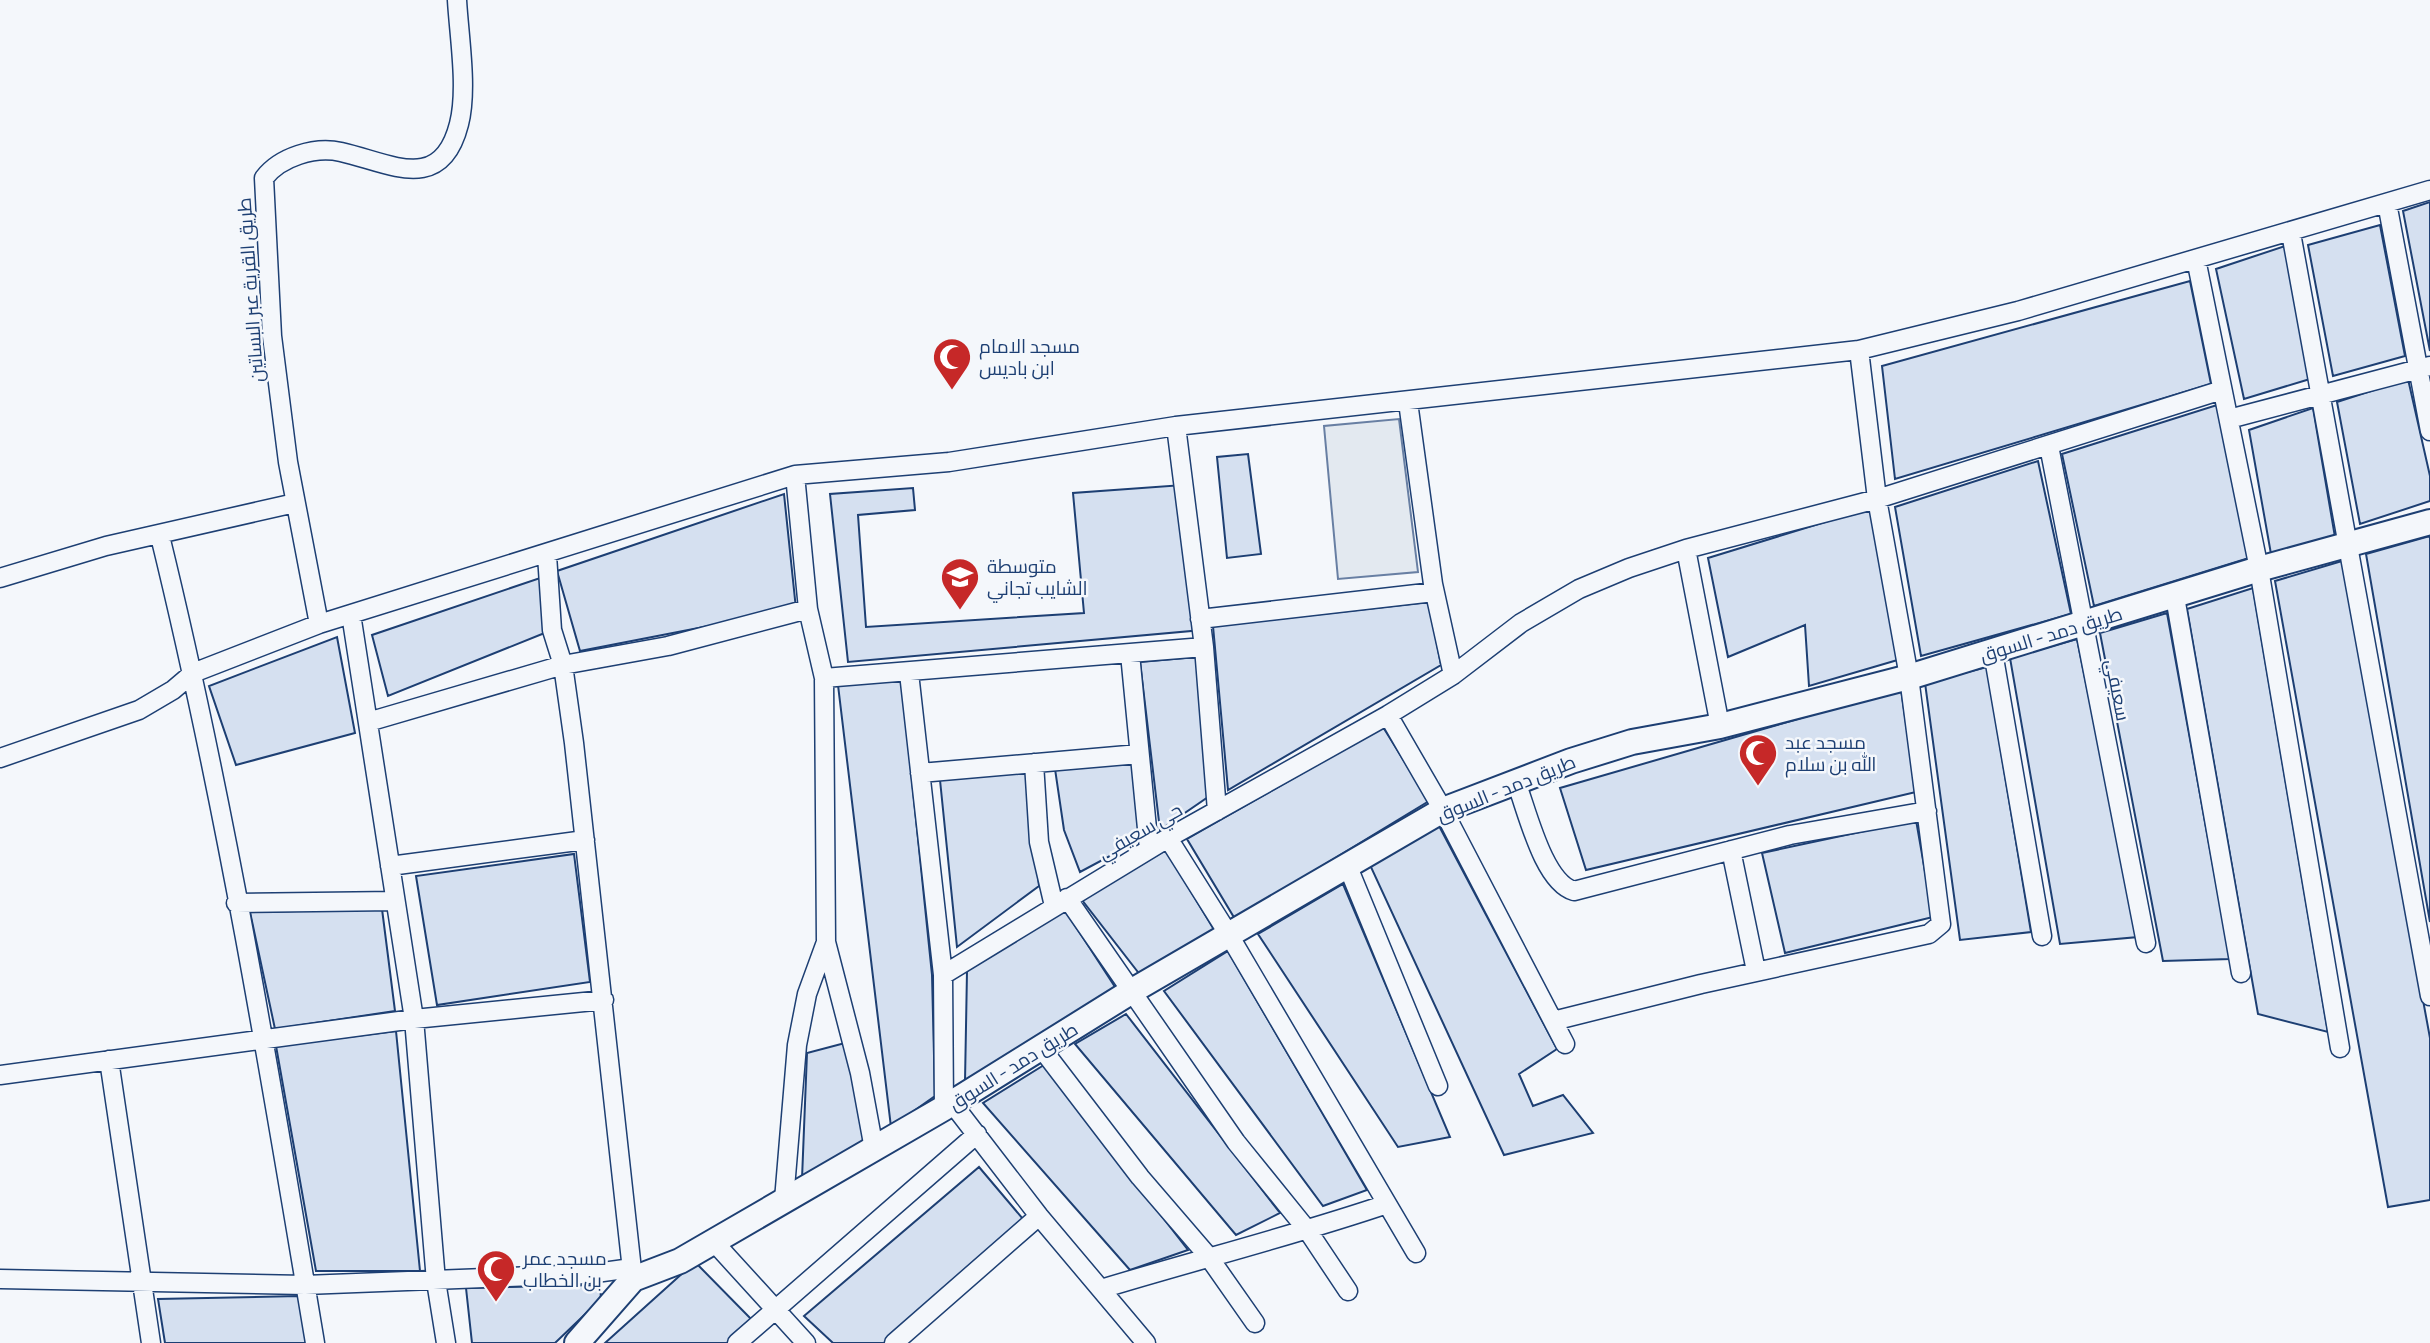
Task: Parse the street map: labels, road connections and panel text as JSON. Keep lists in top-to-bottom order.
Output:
{
  "streets": {
    "main road": ["طريق دمد - السوق"],
    "street": ["طريق القرية عبر البساتين", "سعيفي", "حي سعيفي"]
  },
  "crossings": [
    ["طريق دمد - السوق", "سعيفي"],
    ["سعيفي", "حي سعيفي"]
  ],
  "places": {
    "mosque": ["مسجد الامام ابن باديس", "مسجد عبد الله بن سلام", "مسجد عمر بن الخطاب"],
    "school or university": ["متوسطة الشايب تجاني"]
  }
}
